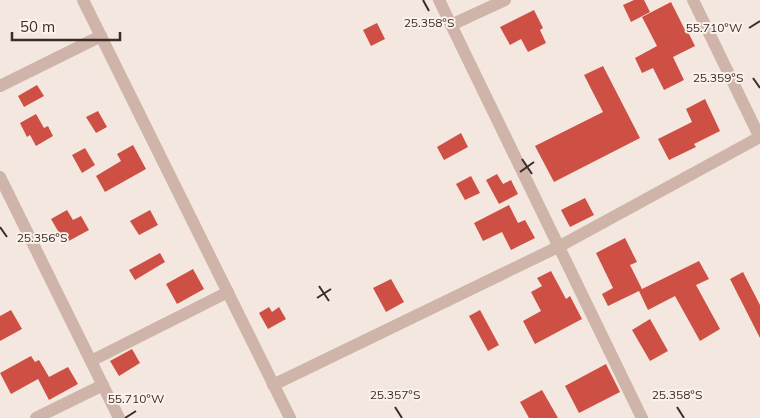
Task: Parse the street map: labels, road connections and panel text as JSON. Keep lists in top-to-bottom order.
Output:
{
  "scale_bar": "50 m",
  "coordinates": [
    "25.358°S",
    "55.710°W",
    "25.359°S",
    "25.356°S",
    "25.357°S"
  ]
}
